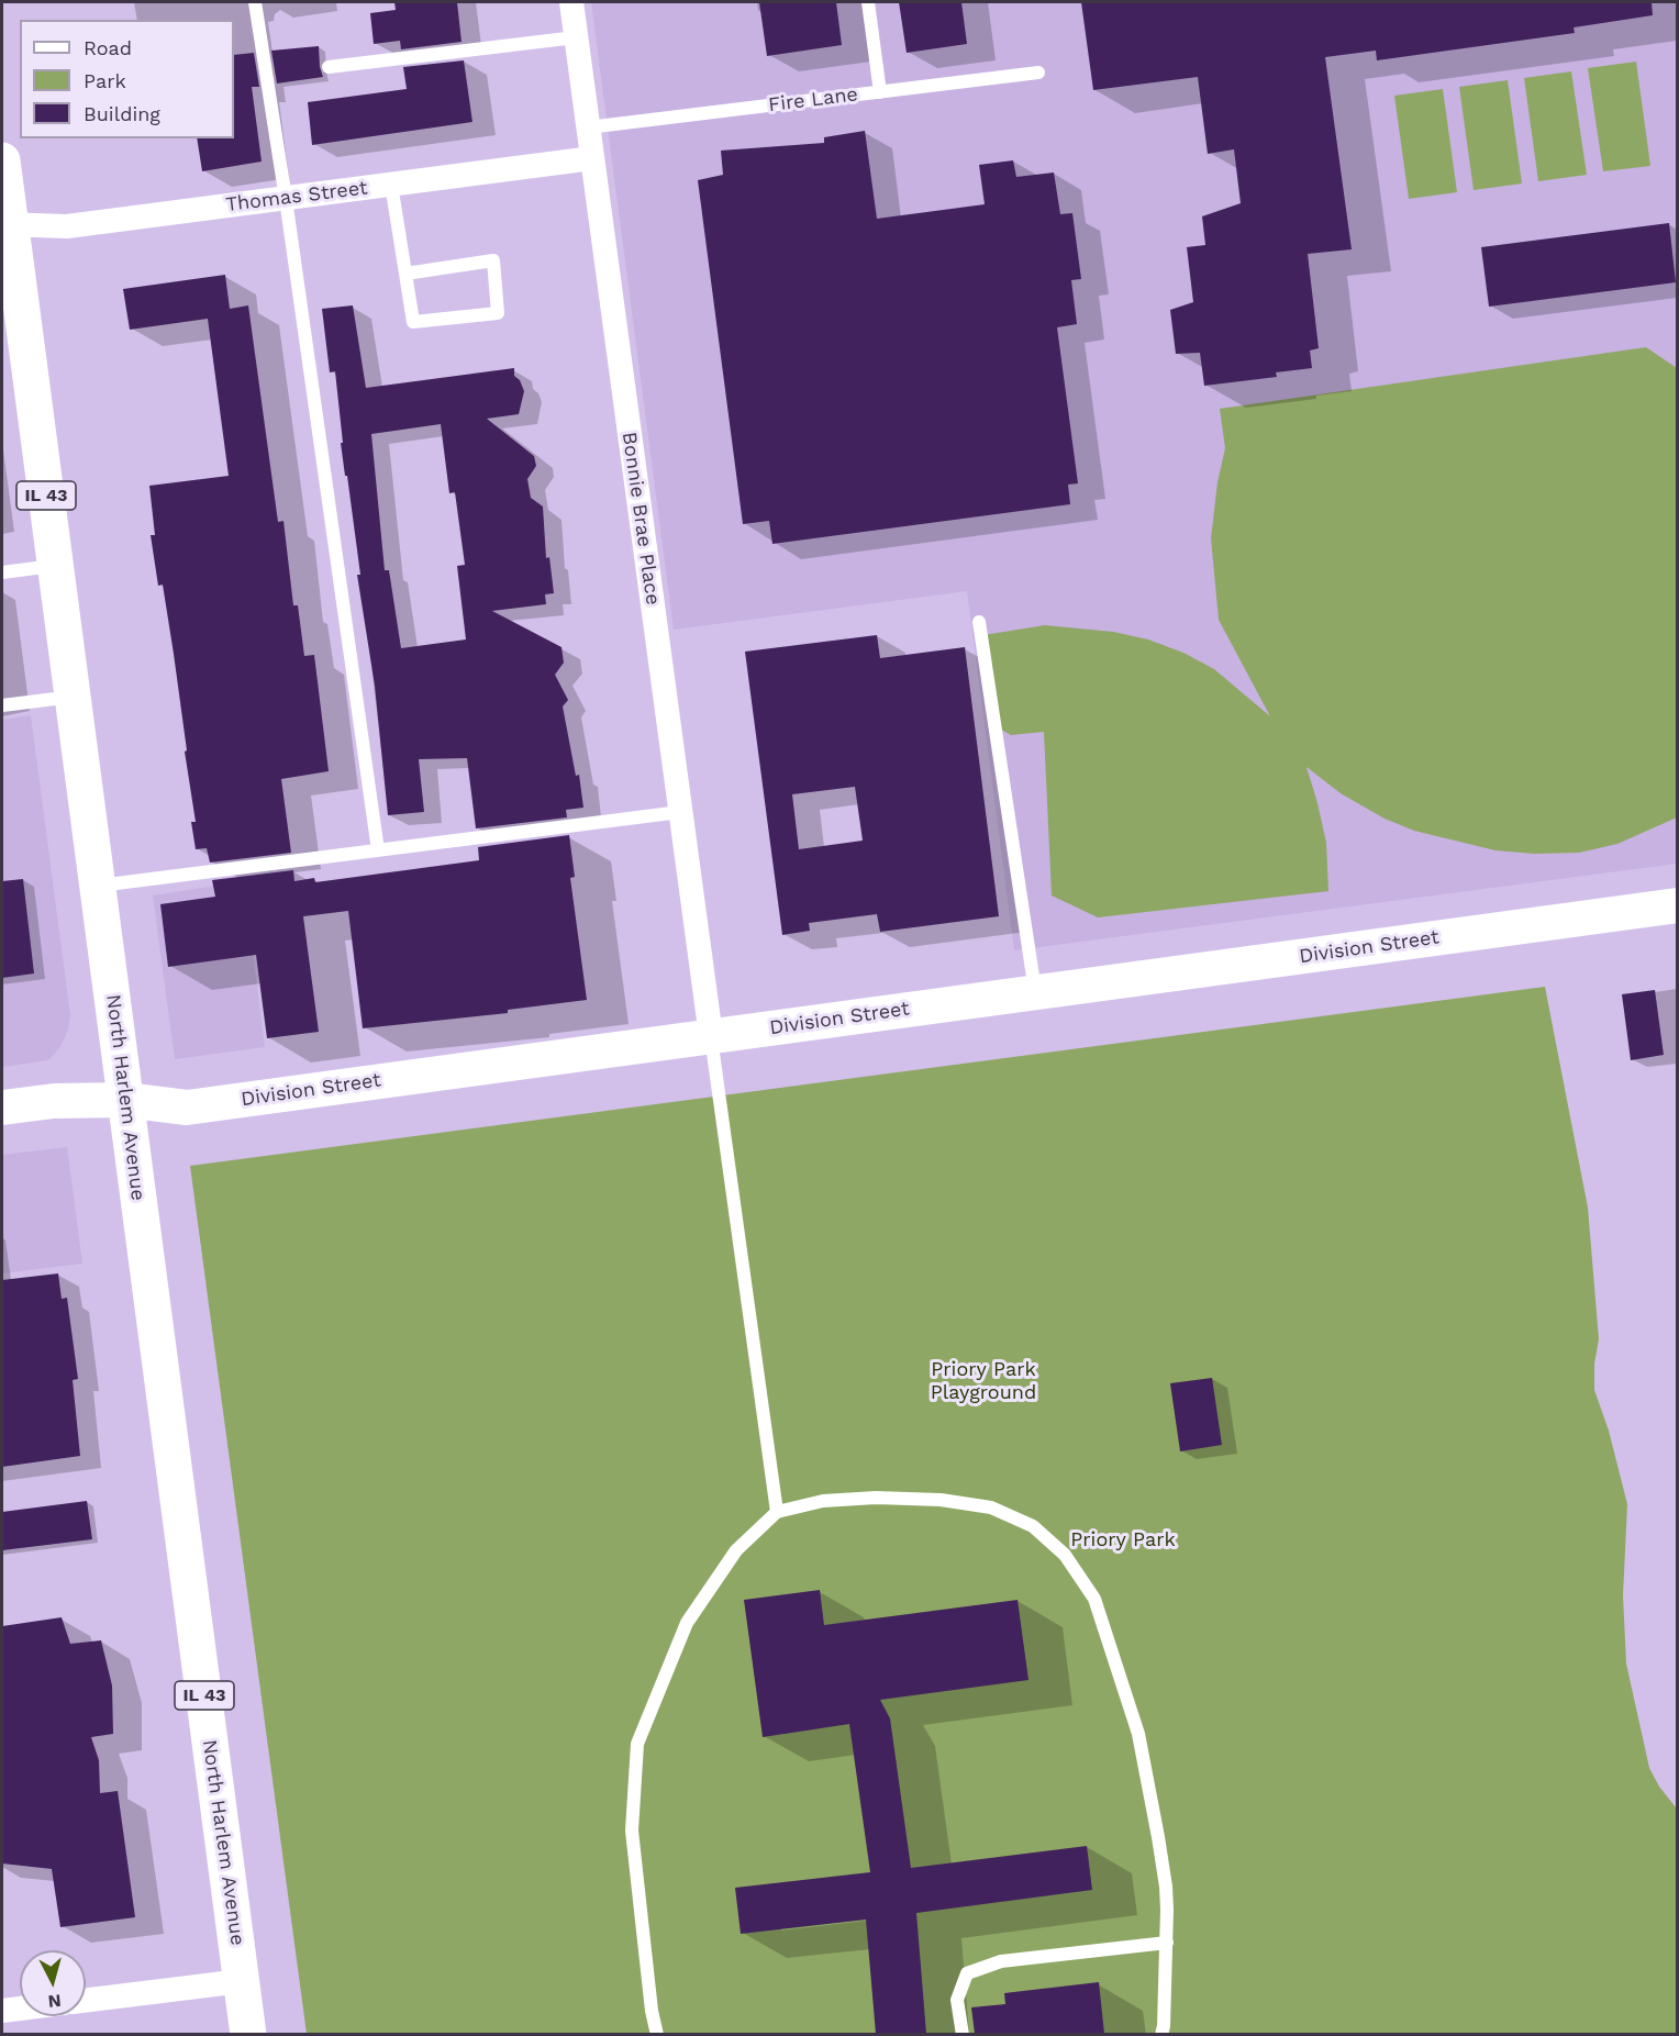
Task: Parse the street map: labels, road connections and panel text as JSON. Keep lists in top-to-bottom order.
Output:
{
  "streets": {
    "main road": ["IL 43", "North Harlem Avenue"],
    "street": ["Thomas Street", "Bonnie Brae Place", "Division Street"],
    "lane": ["Fire Lane"]
  },
  "crossings": [
    ["Fire Lane", "Bonnie Brae Place"],
    ["Thomas Street", "Bonnie Brae Place"],
    ["Thomas Street", "North Harlem Avenue"],
    ["Bonnie Brae Place", "Division Street"],
    ["Division Street", "North Harlem Avenue"]
  ],
  "parks": ["Priory Park Playground", "Priory Park"],
  "legend": ["Road", "Park", "Building"],
  "north": "bottom"
}
